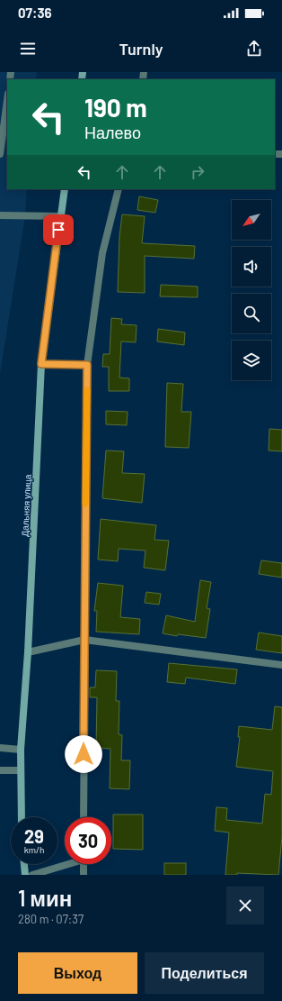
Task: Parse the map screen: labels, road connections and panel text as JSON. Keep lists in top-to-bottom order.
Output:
{
  "streets": {
    "main road": ["Дальняя улица"]
  },
  "north": "bottom left",
  "page": {
    "status": "07:36",
    "header": "Turnly",
    "turn": ["190 m", "Налево"],
    "speed": "29 km/h",
    "limit": "30",
    "heading": ["1 мин", "280 m · 07:37"],
    "buttons": ["Выход", "Поделиться"]
  }
}
